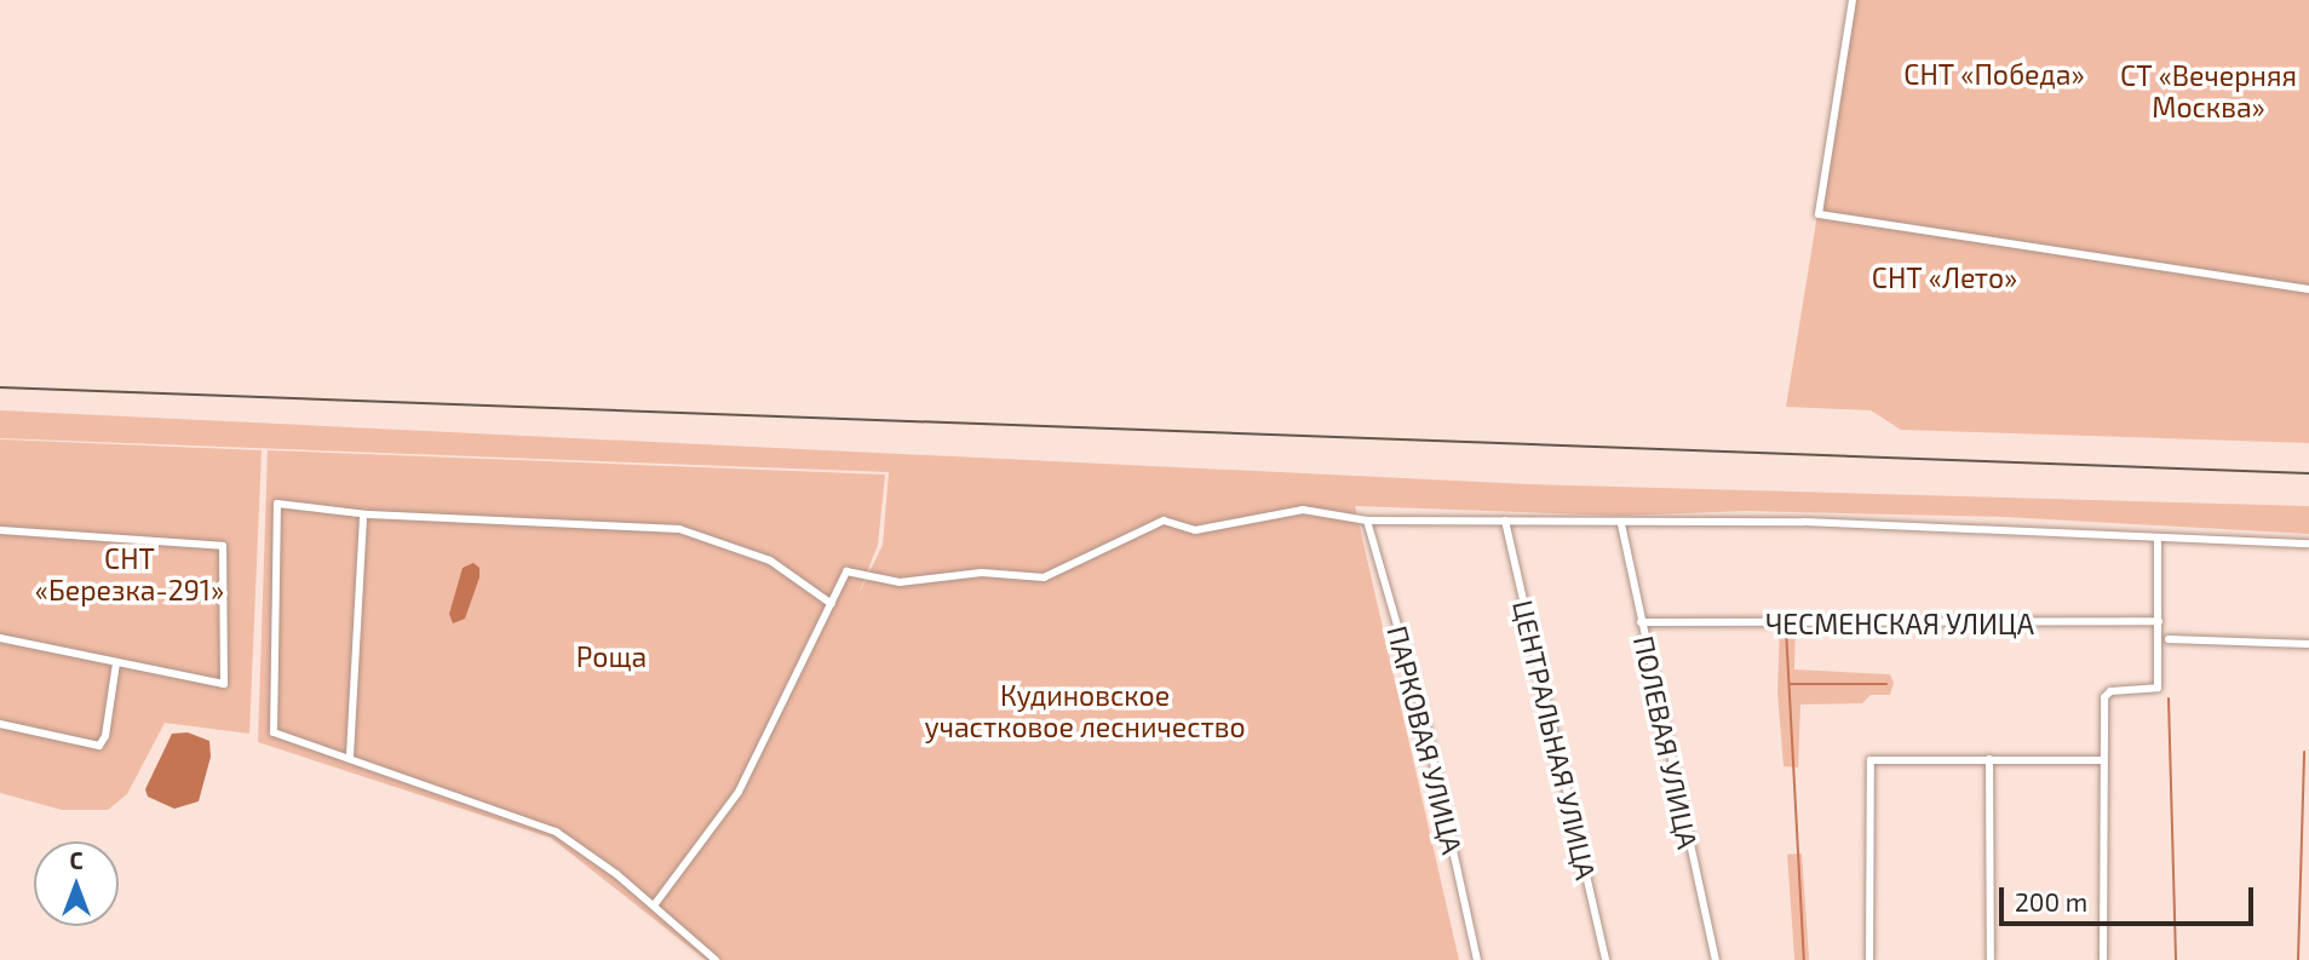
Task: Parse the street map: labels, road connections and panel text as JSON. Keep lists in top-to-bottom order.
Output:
{
  "streets": {
    "street": [
      "ЧЕСМЕНСКАЯ УЛИЦА",
      "ПАРКОВАЯ УЛИЦА",
      "ЦЕНТРАЛЬНАЯ УЛИЦА",
      "ПОЛЕВАЯ УЛИЦА"
    ]
  },
  "crossings": [
    ["ЧЕСМЕНСКАЯ УЛИЦА", "ПОЛЕВАЯ УЛИЦА"]
  ],
  "parks": [
    "СНТ «Победа»",
    "СТ «Вечерняя Москва»",
    "СНТ «Лето»",
    "СНТ «Березка-291»",
    "Роща",
    "Кудиновское участковое лесничество"
  ],
  "scale_bar": "200 m",
  "north": "top"
}
